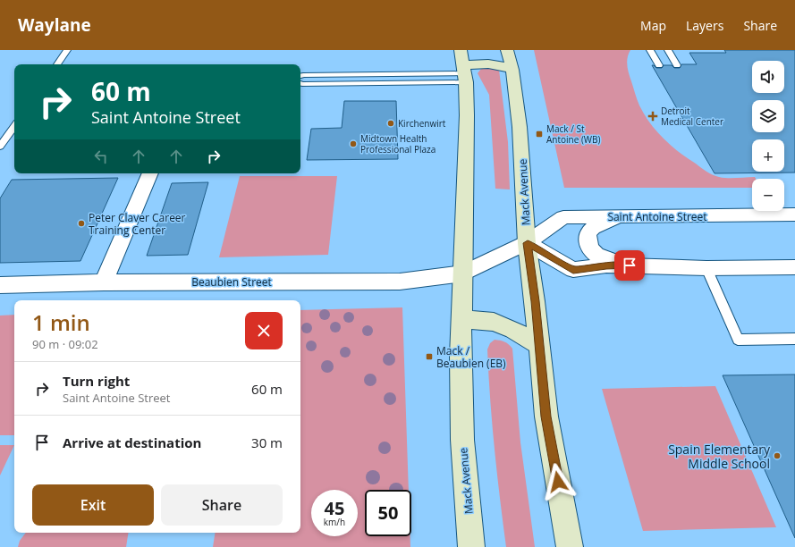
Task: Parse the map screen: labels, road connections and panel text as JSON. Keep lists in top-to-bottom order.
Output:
{
  "streets": {
    "main road": ["Mack Avenue"],
    "street": ["Saint Antoine Street", "Beaubien Street"]
  },
  "crossings": [
    ["Mack Avenue", "Saint Antoine Street"],
    ["Mack Avenue", "Beaubien Street"],
    ["Saint Antoine Street", "Beaubien Street"]
  ],
  "places": {
    "health": ["Detroit Medical Center"],
    "other": [
      "Kirchenwirt",
      "Midtown Health Professional Plaza",
      "Peter Claver Career Training Center",
      "Spain Elementary Middle School"
    ],
    "transit": ["Mack / St Antoine (WB)", "Mack / Beaubien (EB)"]
  },
  "page": {
    "header": "Waylane",
    "nav": ["Map", "Layers", "Share"],
    "map_buttons": ["+", "−"],
    "turn": ["60 m", "Saint Antoine Street"],
    "heading": ["1 min", "90 m · 09:02"],
    "list": [
      {
        "name": "Turn right",
        "note": "Saint Antoine Street",
        "value": "60 m"
      },
      {
        "name": "Arrive at destination",
        "value": "30 m"
      }
    ],
    "buttons": ["Exit", "Share"],
    "speed": "45 km/h",
    "limit": "50"
  }
}
